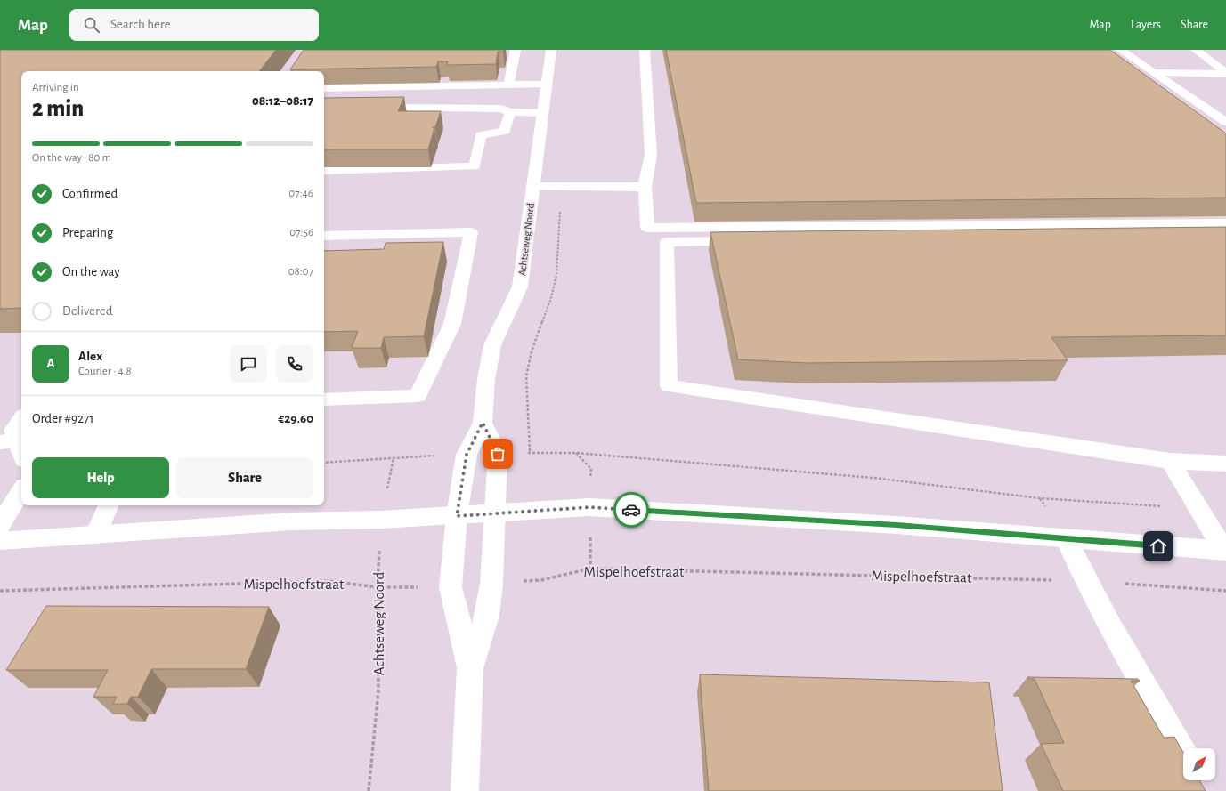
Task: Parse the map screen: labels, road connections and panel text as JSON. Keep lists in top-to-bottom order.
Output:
{
  "streets": {
    "street": ["Achtseweg Noord"],
    "path": ["Mispelhoefstraat"]
  },
  "crossings": [
    ["Achtseweg Noord", "Mispelhoefstraat"]
  ],
  "north": "top right",
  "page": {
    "header": "Map",
    "search": "Search here",
    "nav": ["Map", "Layers", "Share"],
    "heading": ["2 min", "Arriving in", "08:12–08:17"],
    "panel": [
      "Alex",
      "Courier · 4.8",
      "Order #9271",
      "€29.60"
    ],
    "bar": "On the way · 80 m",
    "list": [
      ["Confirmed", "07:46"],
      ["Preparing", "07:56"],
      ["On the way", "08:07"],
      "Delivered"
    ],
    "round": "A",
    "buttons": ["Help", "Share"]
  }
}
